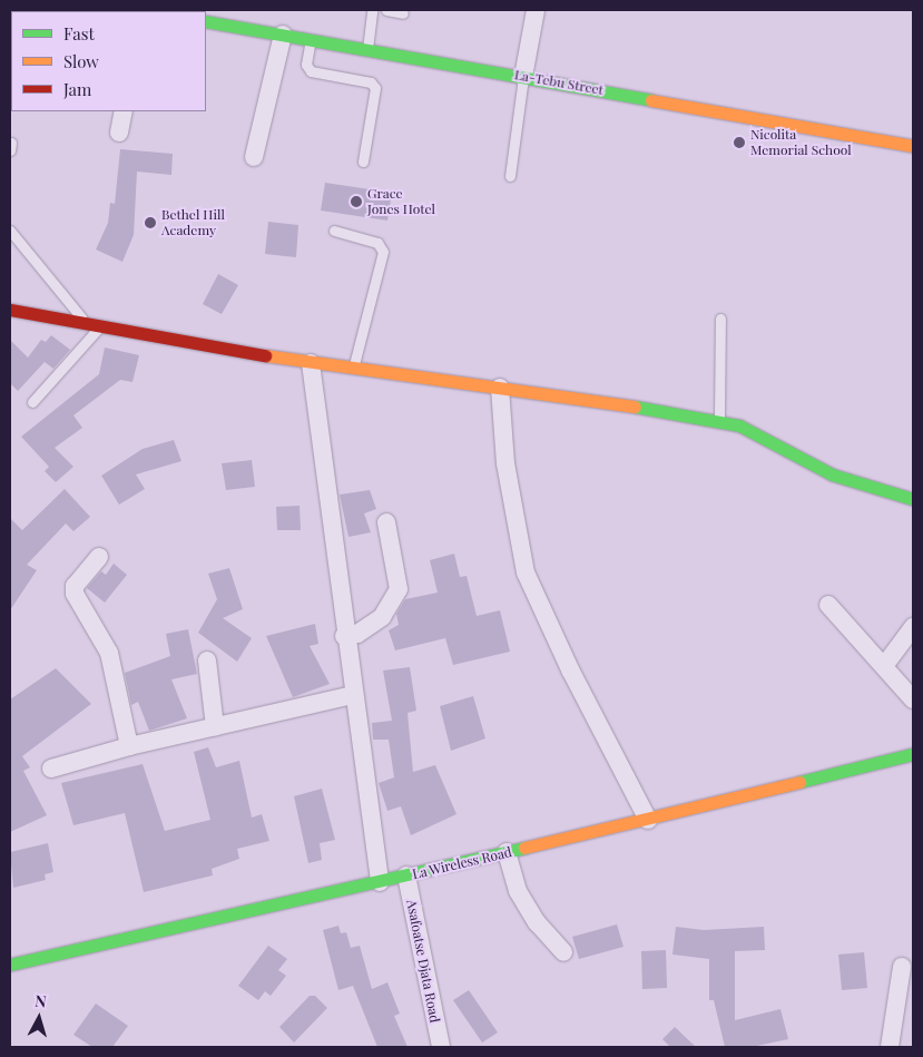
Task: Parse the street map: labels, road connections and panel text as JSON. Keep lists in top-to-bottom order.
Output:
{
  "streets": {
    "street": ["La-Tebu Street", "La Wireless Road", "Asafoatse Djata Road"]
  },
  "crossings": [
    ["La Wireless Road", "Asafoatse Djata Road"]
  ],
  "places": ["Nicolita Memorial School", "Grace Jones Hotel", "Bethel Hill Academy"],
  "legend": ["Fast", "Slow", "Jam"],
  "north": "top"
}
